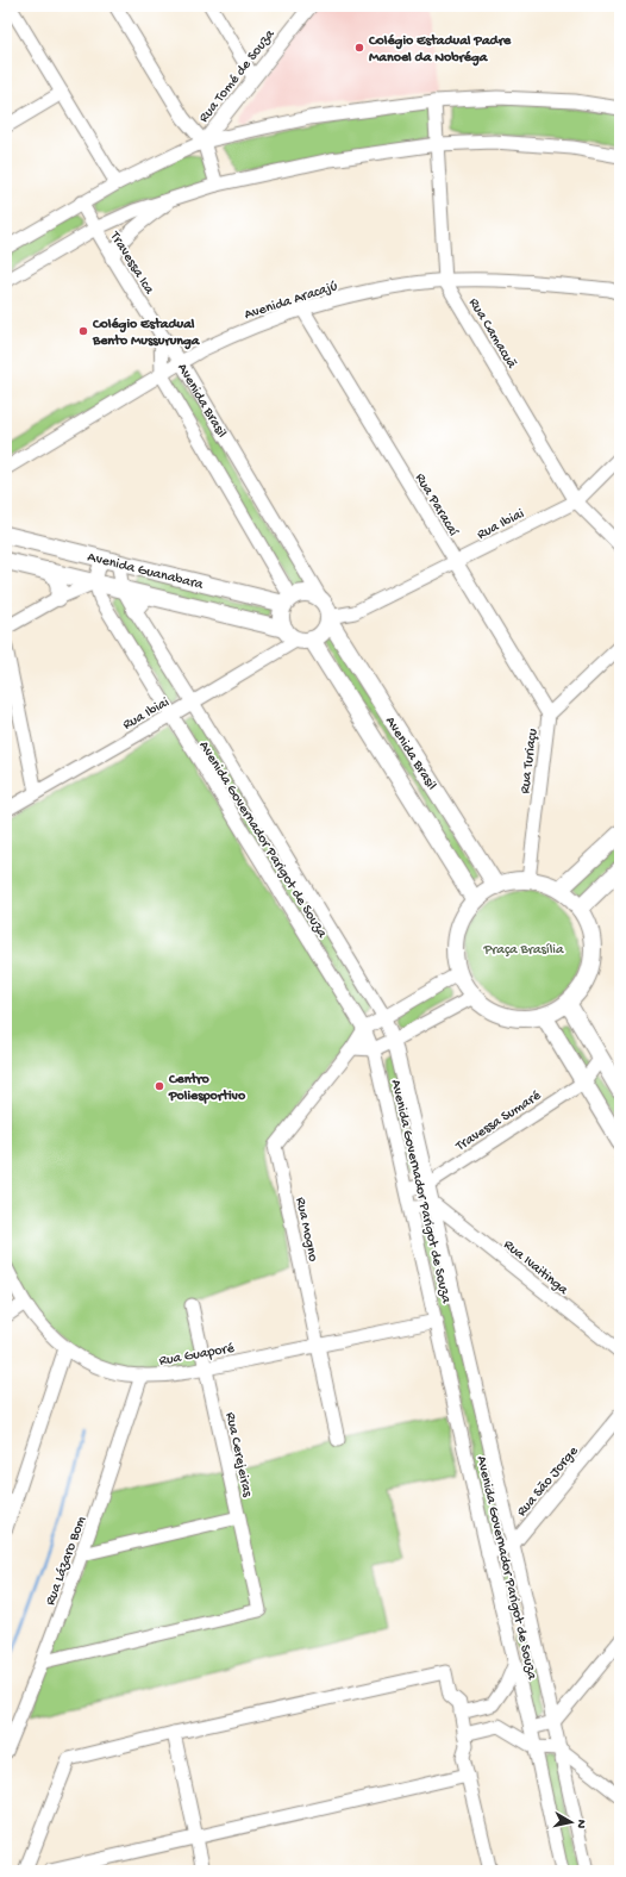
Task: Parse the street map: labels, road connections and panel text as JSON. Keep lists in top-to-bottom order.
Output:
{
  "streets": {
    "main road": ["Avenida Brasil", "Avenida Guanabara"],
    "street": [
      "Rua Tomé de Souza",
      "Travessa Ica",
      "Avenida Aracajú",
      "Rua Camacuã",
      "Rua Paracaí",
      "Rua Ibiai",
      "Rua Turiaçu",
      "Avenida Governador Parigot de Souza",
      "Travessa Sumaré",
      "Rua Mogno",
      "Rua Ivaitinga",
      "Rua Guaporé",
      "Rua Cerejeiras",
      "Rua São Jorge",
      "Rua Lázaro Bom"
    ]
  },
  "crossings": [
    ["Travessa Ica", "Avenida Brasil"],
    ["Avenida Aracajú", "Rua Camacuã"],
    ["Avenida Aracajú", "Avenida Brasil"],
    ["Avenida Aracajú", "Rua Paracaí"],
    ["Rua Camacuã", "Rua Ibiai"],
    ["Avenida Brasil", "Rua Ibiai"],
    ["Avenida Brasil", "Avenida Guanabara"],
    ["Avenida Brasil", "Rua Turiaçu"],
    ["Rua Paracaí", "Rua Ibiai"],
    ["Rua Paracaí", "Rua Turiaçu"],
    ["Rua Ibiai", "Avenida Guanabara"],
    ["Rua Ibiai", "Avenida Governador Parigot de Souza"],
    ["Avenida Guanabara", "Avenida Governador Parigot de Souza"],
    ["Avenida Governador Parigot de Souza", "Travessa Sumaré"],
    ["Avenida Governador Parigot de Souza", "Rua Mogno"],
    ["Avenida Governador Parigot de Souza", "Rua Ivaitinga"],
    ["Avenida Governador Parigot de Souza", "Rua Guaporé"],
    ["Avenida Governador Parigot de Souza", "Rua São Jorge"],
    ["Rua Mogno", "Rua Guaporé"],
    ["Rua Guaporé", "Rua Cerejeiras"],
    ["Rua Guaporé", "Rua Lázaro Bom"],
    ["Rua Cerejeiras", "Rua Lázaro Bom"]
  ],
  "parks": ["Praça Brasília"],
  "places": ["Colégio Estadual Padre Manoel da Nobréga", "Colégio Estadual Bento Mussurunga", "Centro Poliesportivo"],
  "north": "right"
}
